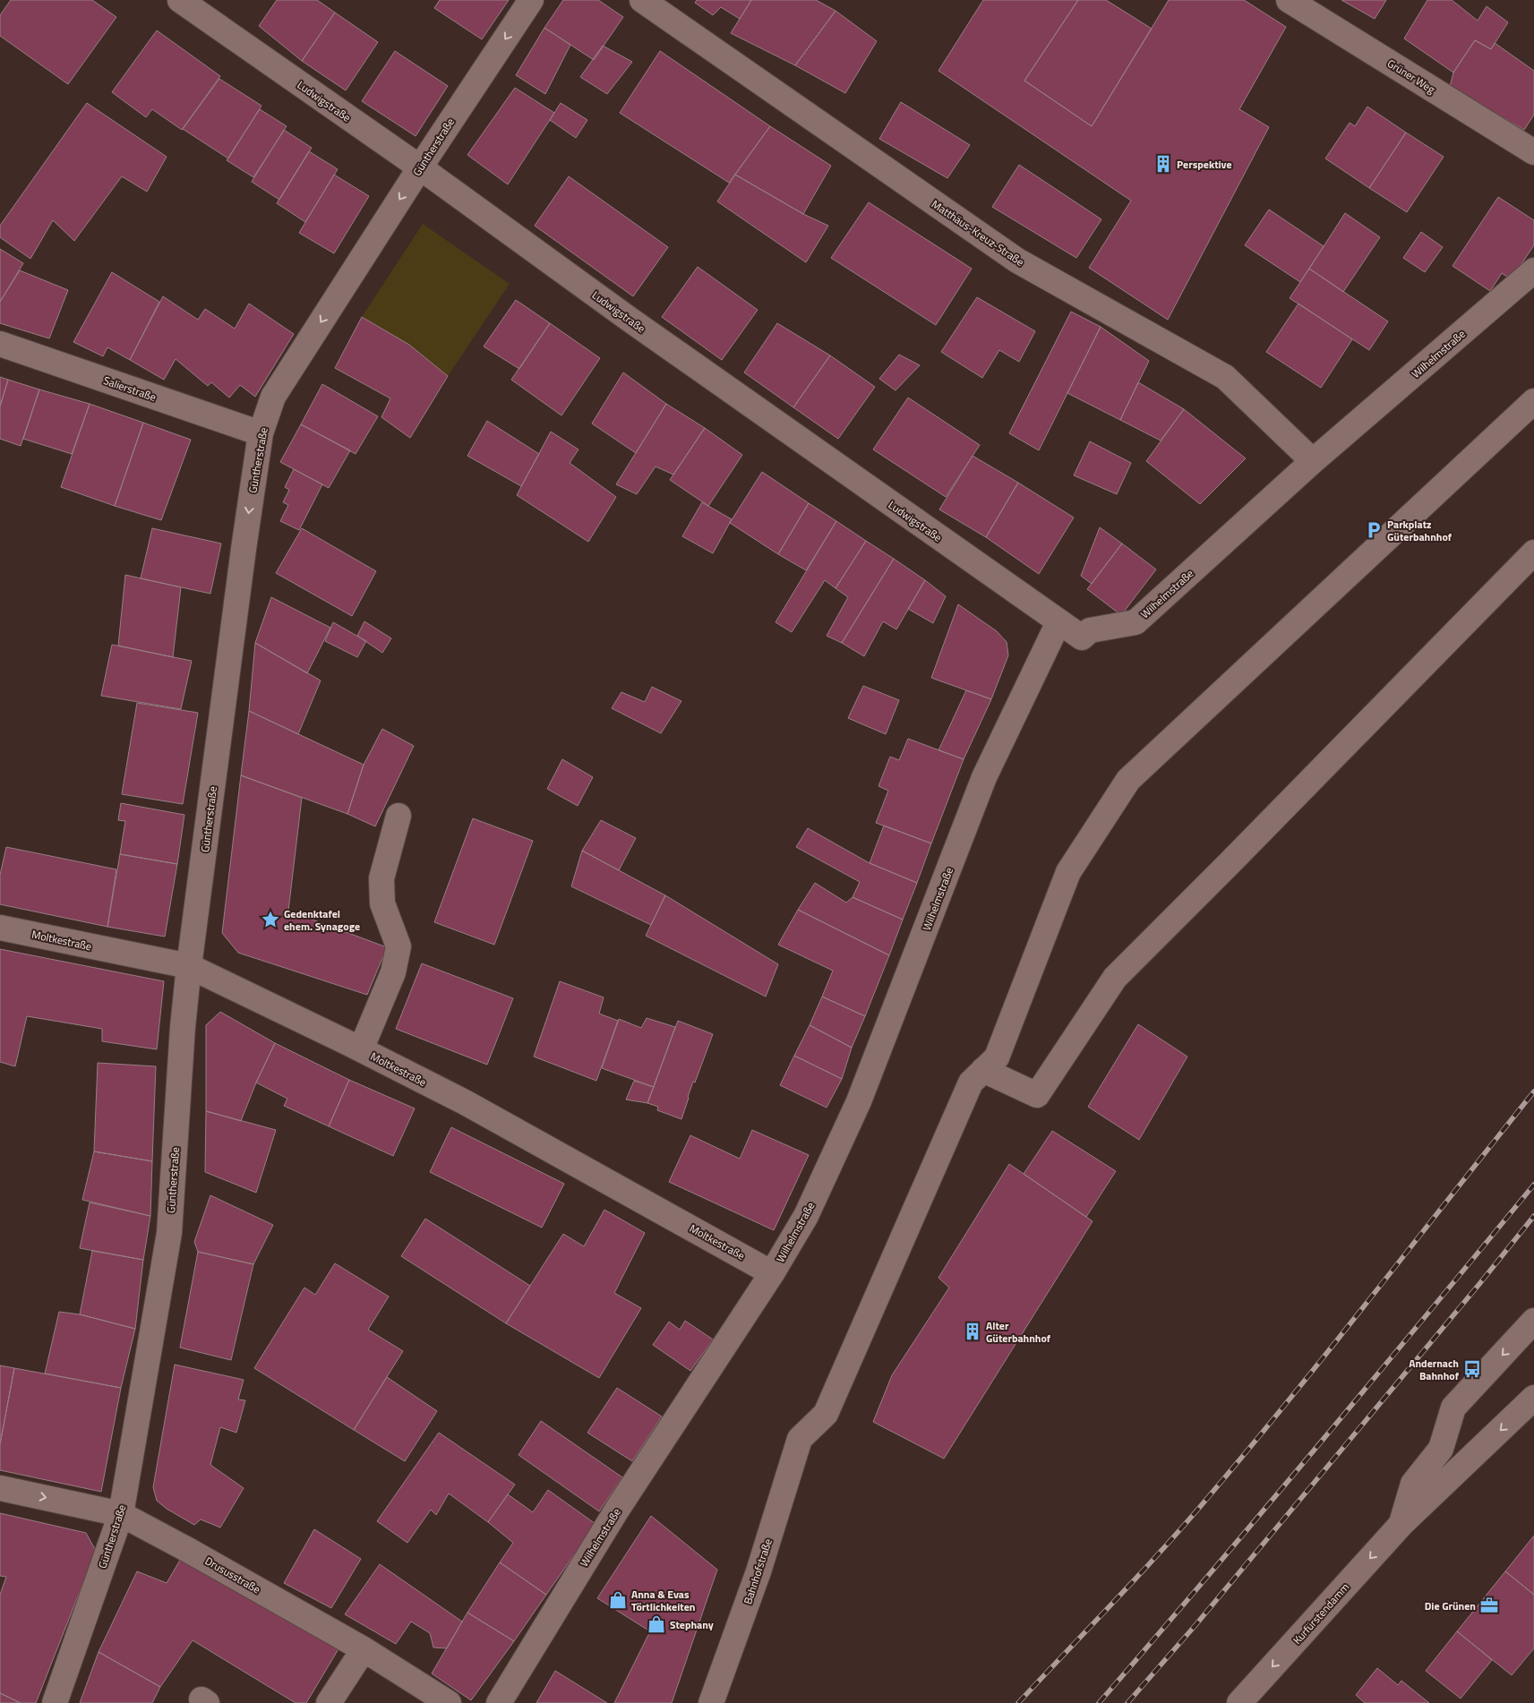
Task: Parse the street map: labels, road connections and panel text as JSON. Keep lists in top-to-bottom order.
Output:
{
  "streets": {
    "street": [
      "Grüner Weg",
      "Ludwigstraße",
      "Güntherstraße",
      "Matthäus-Kreuz-Straße",
      "Wilhelmstraße",
      "Salierstraße",
      "Moltkestraße",
      "Bahnhofstraße",
      "Drususstraße",
      "Kurfürstendamm"
    ]
  },
  "crossings": [
    ["Ludwigstraße", "Güntherstraße"],
    ["Ludwigstraße", "Wilhelmstraße"],
    ["Güntherstraße", "Salierstraße"],
    ["Güntherstraße", "Moltkestraße"],
    ["Güntherstraße", "Drususstraße"],
    ["Matthäus-Kreuz-Straße", "Wilhelmstraße"],
    ["Wilhelmstraße", "Moltkestraße"]
  ],
  "one_way": ["Güntherstraße", "Kurfürstendamm"],
  "places": {
    "building": ["Perspektive", "Alter Güterbahnhof"],
    "parking": ["Parkplatz Güterbahnhof"],
    "place": ["Gedenktafel ehem. Synagoge"],
    "bus stop": ["Andernach Bahnhof"],
    "shop": ["Anna & Evas Törtlichkeiten", "Stephany"],
    "office": ["Die Grünen"]
  }
}
